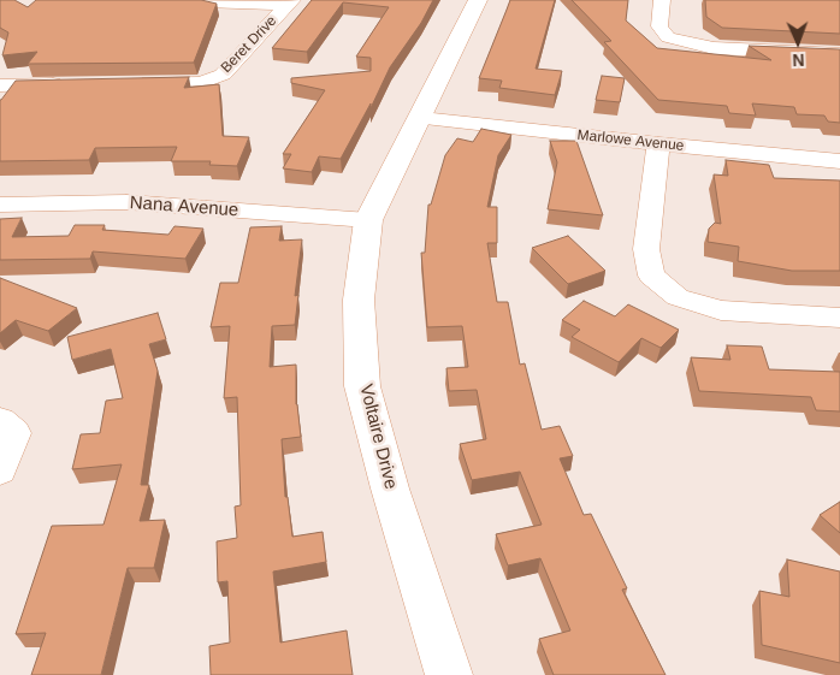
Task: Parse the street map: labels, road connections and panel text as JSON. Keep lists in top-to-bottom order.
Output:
{
  "streets": {
    "street": [
      "Beret Drive",
      "Marlowe Avenue",
      "Nana Avenue",
      "Voltaire Drive"
    ]
  },
  "crossings": [
    ["Marlowe Avenue", "Voltaire Drive"],
    ["Nana Avenue", "Voltaire Drive"]
  ],
  "north": "bottom"
}
